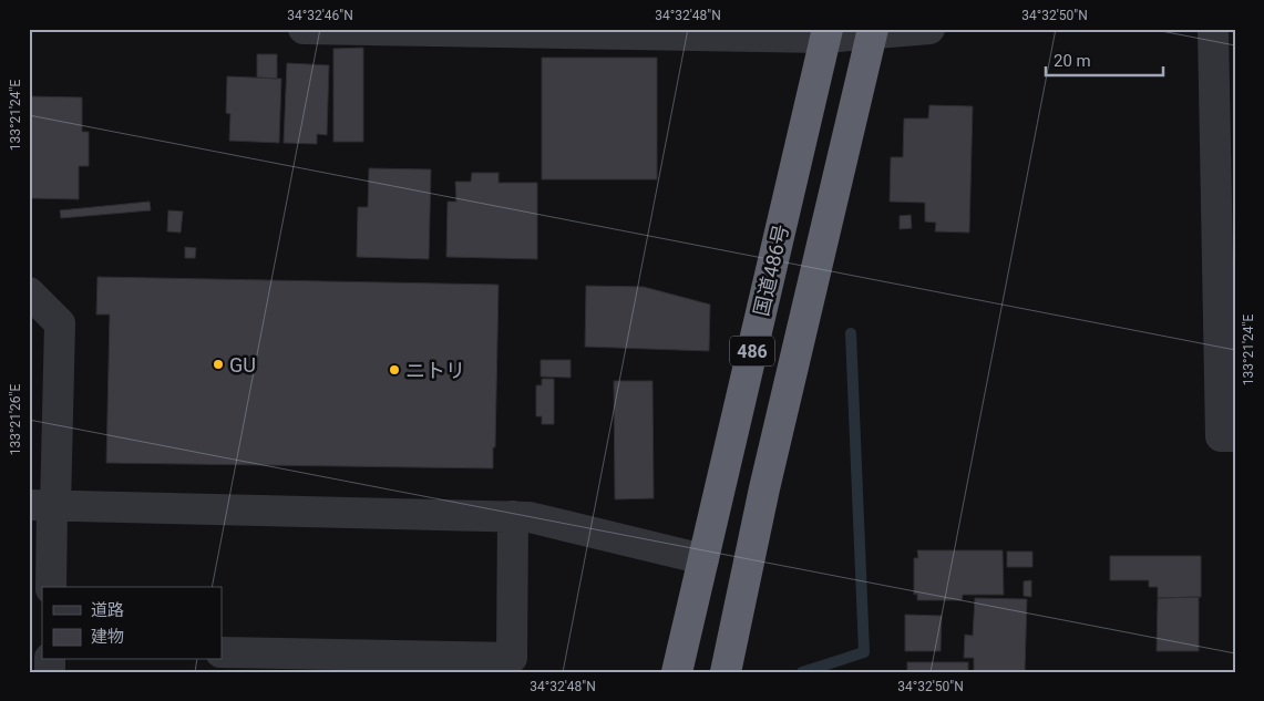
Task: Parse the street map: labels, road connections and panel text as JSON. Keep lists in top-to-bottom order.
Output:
{
  "streets": {
    "highway": ["国道486号", "486"]
  },
  "places": ["GU", "ニトリ"],
  "legend": ["道路", "建物"],
  "scale_bar": "20 m",
  "coordinates": [
    "34°32'46\"N",
    "34°32'48\"N",
    "34°32'50\"N",
    "133°21'24\"E",
    "133°21'26\"E"
  ]
}
